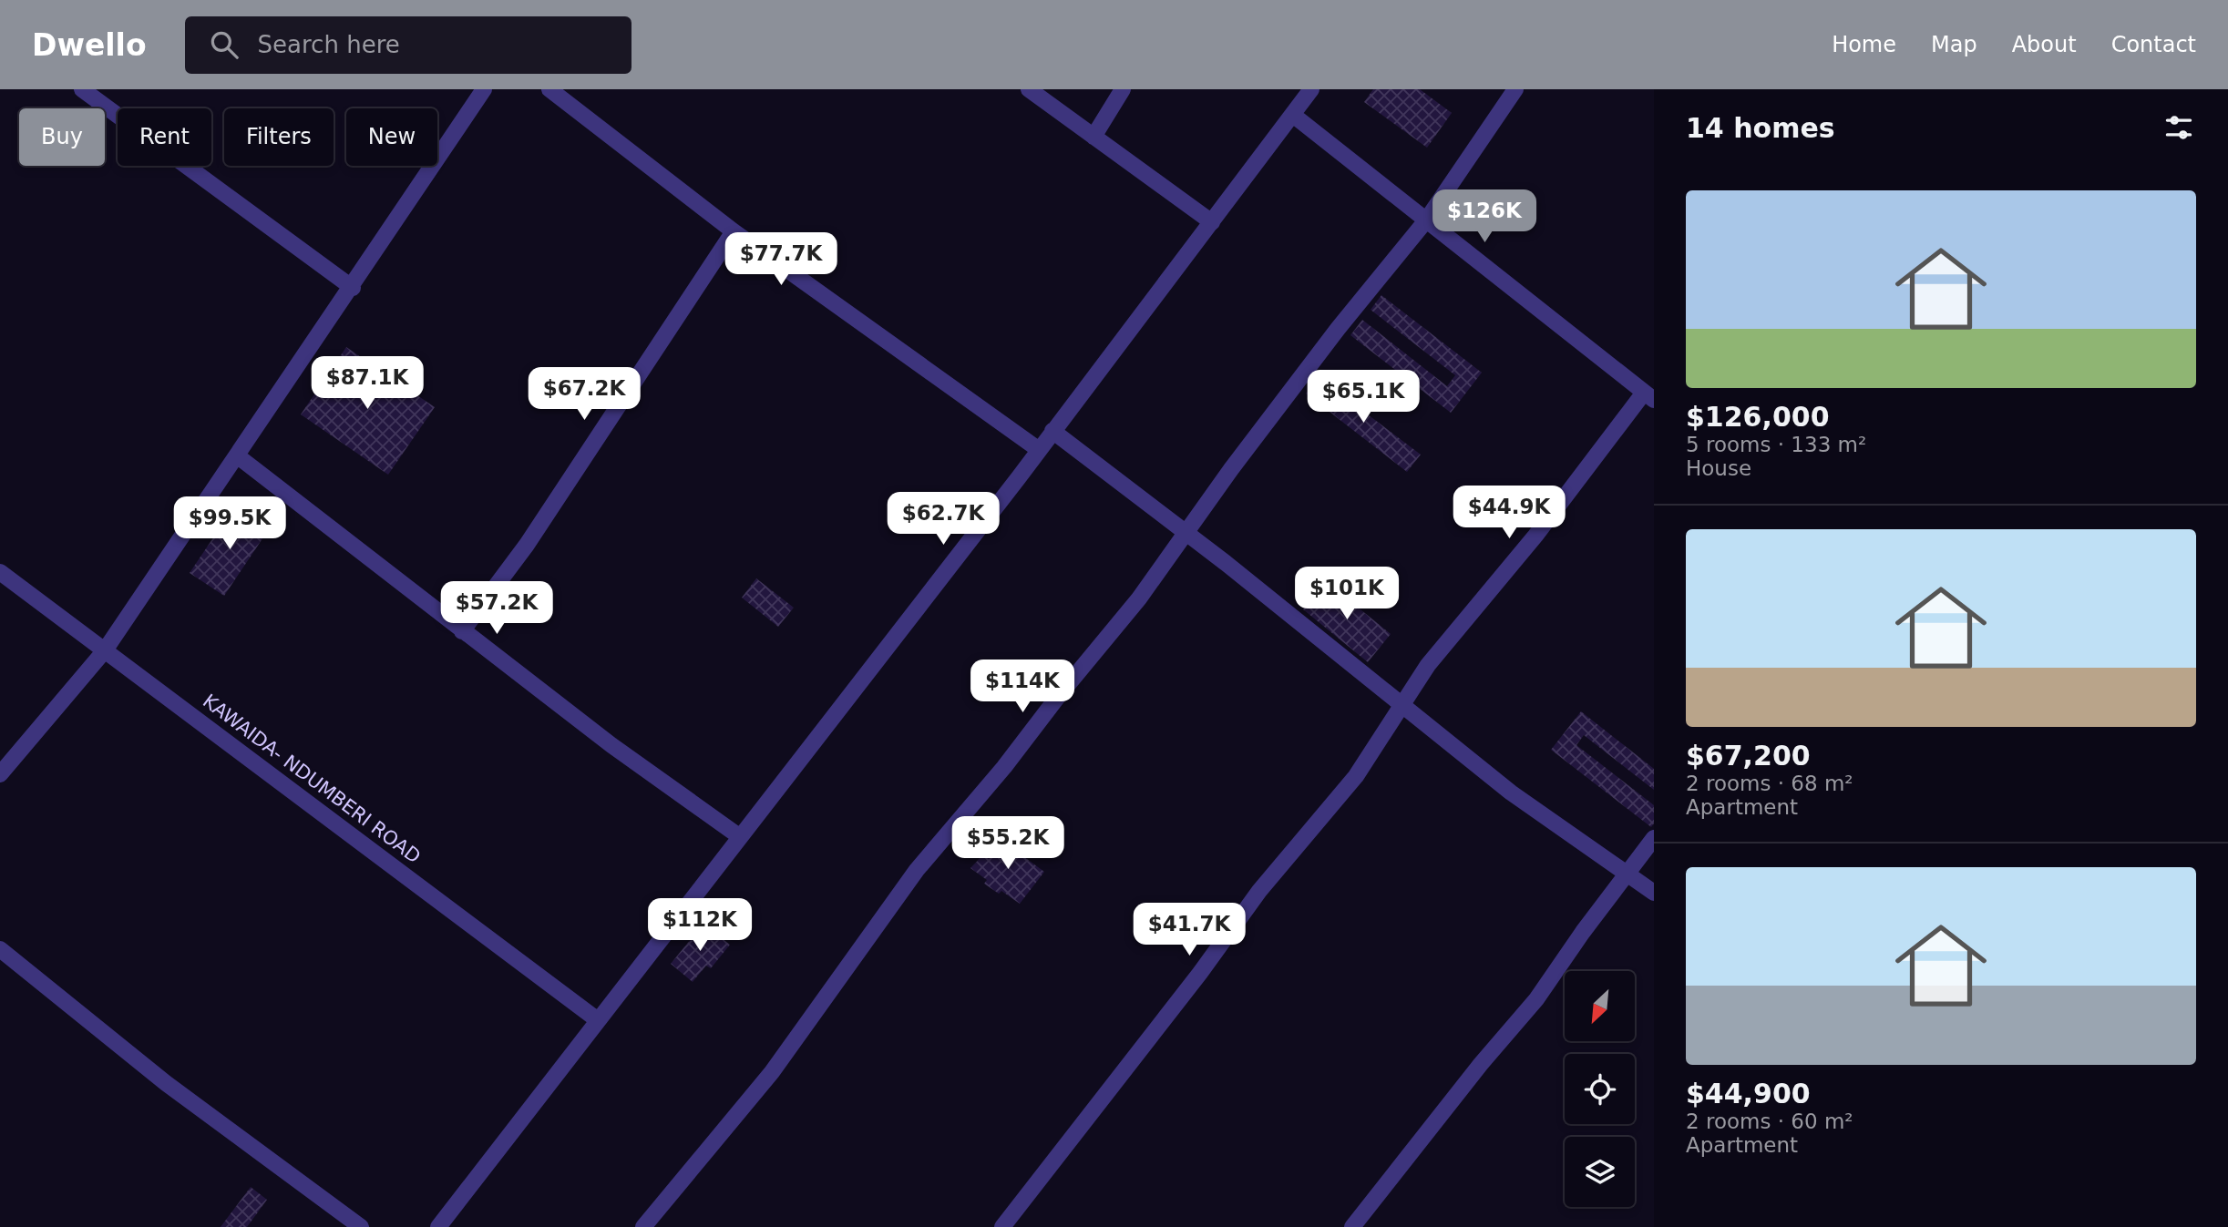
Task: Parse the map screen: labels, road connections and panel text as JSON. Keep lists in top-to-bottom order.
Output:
{
  "streets": {
    "street": ["KAWAIDA- NDUMBERI ROAD"]
  },
  "north": "bottom left",
  "page": {
    "header": "Dwello",
    "search": "Search here",
    "nav": [
      "Home",
      "Map",
      "About",
      "Contact"
    ],
    "heading": "14 homes",
    "chip": [
      "Buy",
      "Rent",
      "Filters",
      "New"
    ],
    "list": [
      {
        "name": "$126,000",
        "note": "5 rooms · 133 m² · House"
      },
      {
        "name": "$67,200",
        "note": "2 rooms · 68 m² · Apartment"
      },
      {
        "name": "$44,900",
        "note": "2 rooms · 60 m² · Apartment"
      }
    ],
    "price": [
      "$126K",
      "$77.7K",
      "$87.1K",
      "$67.2K",
      "$65.1K",
      "$44.9K",
      "$62.7K",
      "$99.5K",
      "$101K",
      "$57.2K",
      "$114K",
      "$55.2K",
      "$112K",
      "$41.7K"
    ]
  }
}
